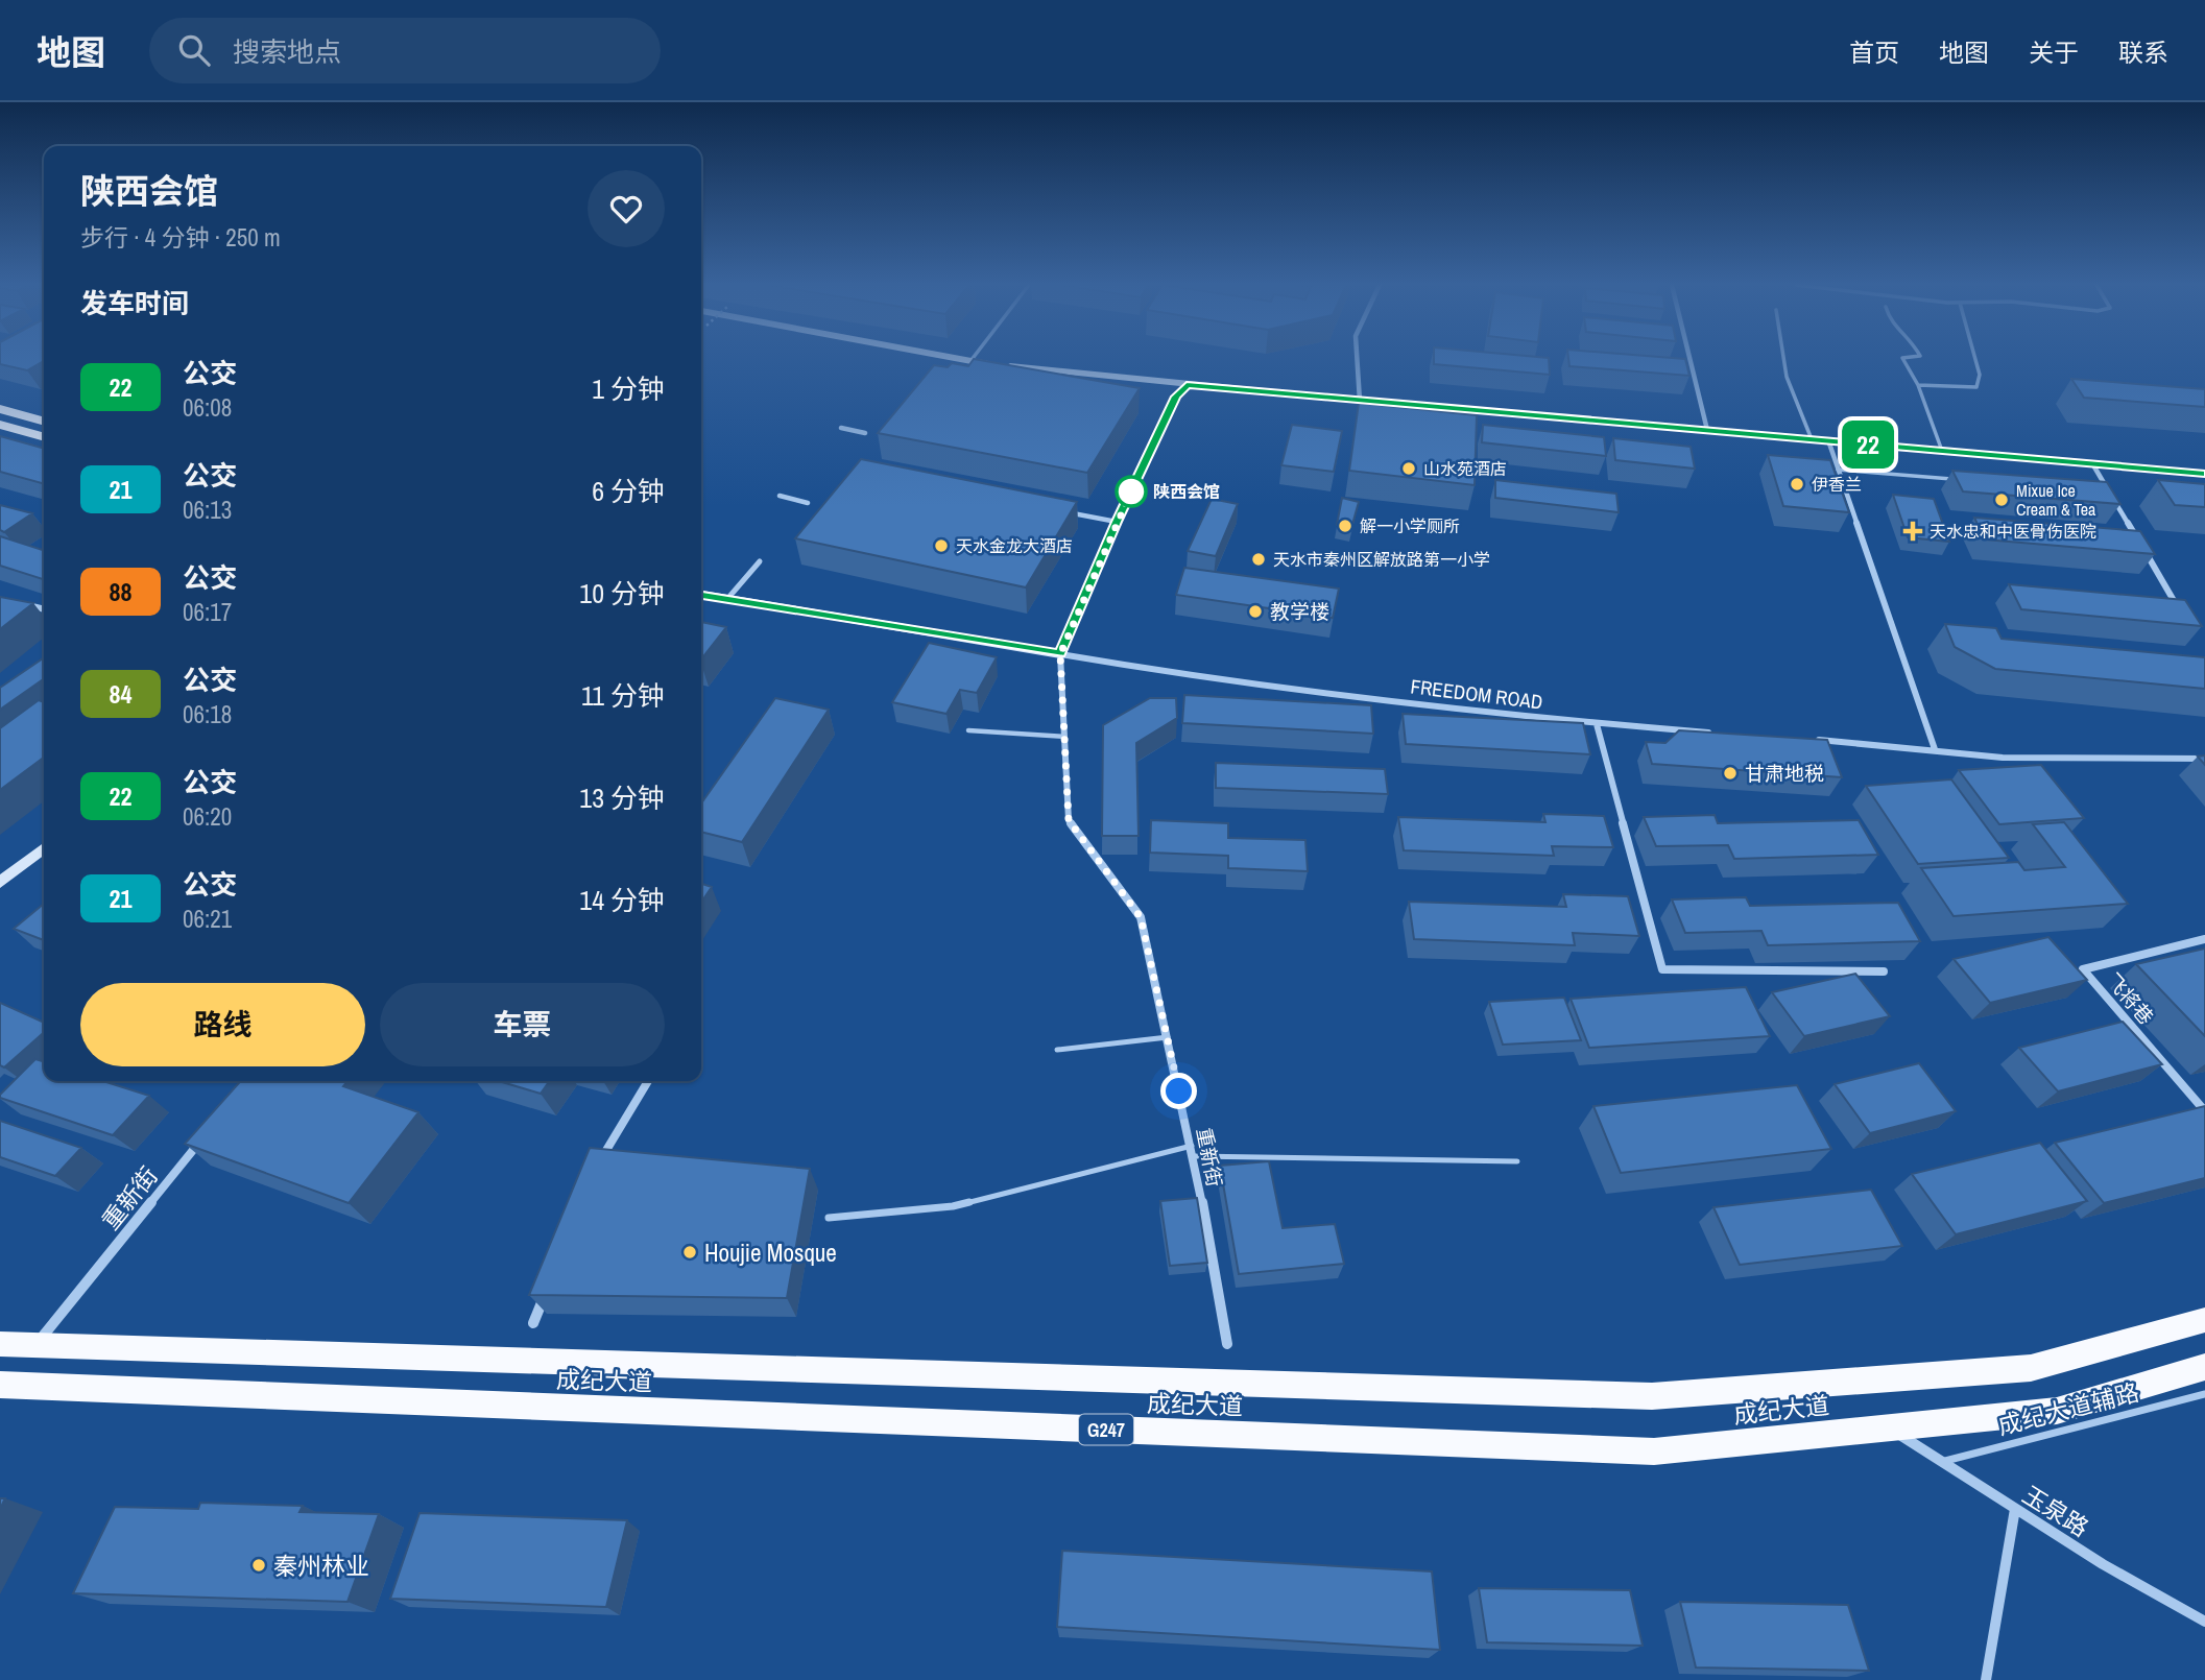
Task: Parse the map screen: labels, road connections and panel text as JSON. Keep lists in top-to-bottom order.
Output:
{
  "streets": {
    "highway": ["成纪大道", "G247"],
    "main road": ["FREEDOM ROAD"],
    "street": ["飞将巷", "重新街", "玉泉路"],
    "lane": ["成纪大道辅路"]
  },
  "crossings": [
    ["FREEDOM ROAD", "重新街"],
    ["重新街", "成纪大道"],
    ["成纪大道", "玉泉路"],
    ["成纪大道辅路", "玉泉路"]
  ],
  "places": {
    "other": [
      "山水苑酒店",
      "伊香兰",
      "陕西会馆",
      "Mixue Ice Cream & Tea",
      "解一小学厕所",
      "天水金龙大酒店",
      "天水市秦州区解放路第一小学",
      "教学楼",
      "甘肃地税",
      "Houjie Mosque",
      "秦州林业"
    ],
    "health": ["天水忠和中医骨伤医院"]
  },
  "lines": ["bus line 22"],
  "page": {
    "header": "地图",
    "search": "搜索地点",
    "nav": [
      "首页",
      "地图",
      "关于",
      "联系"
    ],
    "on_map": "22",
    "heading": [
      ["陕西会馆", "步行 · 4 分钟 · 250 m"],
      "发车时间"
    ],
    "list": [
      {
        "mark": "22",
        "name": "公交",
        "note": "06:08",
        "value": "1 分钟"
      },
      {
        "mark": "21",
        "name": "公交",
        "note": "06:13",
        "value": "6 分钟"
      },
      {
        "mark": "88",
        "name": "公交",
        "note": "06:17",
        "value": "10 分钟"
      },
      {
        "mark": "84",
        "name": "公交",
        "note": "06:18",
        "value": "11 分钟"
      },
      {
        "mark": "22",
        "name": "公交",
        "note": "06:20",
        "value": "13 分钟"
      },
      {
        "mark": "21",
        "name": "公交",
        "note": "06:21",
        "value": "14 分钟"
      }
    ],
    "buttons": ["路线", "车票"]
  }
}
